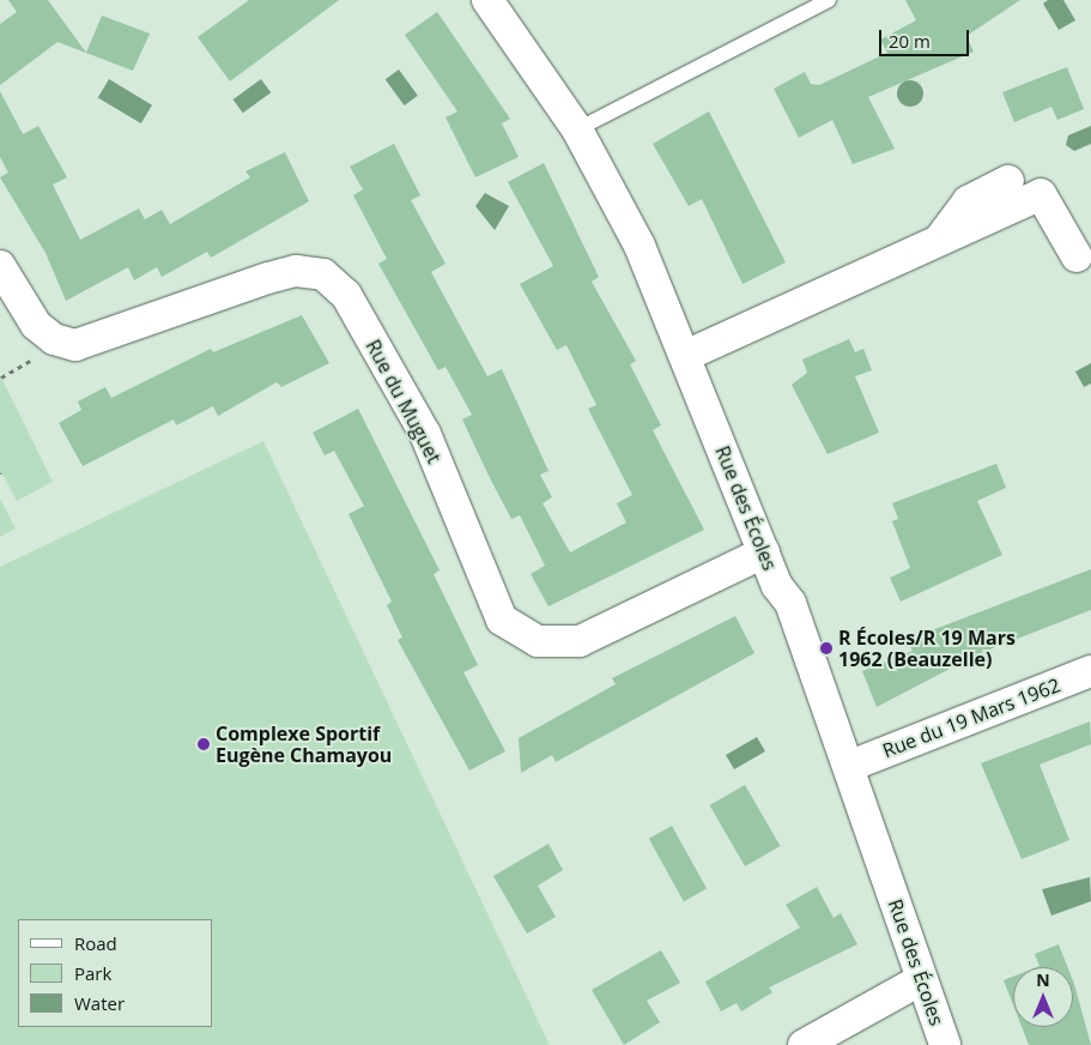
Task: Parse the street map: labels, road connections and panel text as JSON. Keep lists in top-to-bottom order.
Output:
{
  "streets": {
    "street": ["Rue du Muguet", "Rue des Écoles", "Rue du 19 Mars 1962"]
  },
  "crossings": [
    ["Rue du Muguet", "Rue des Écoles"],
    ["Rue des Écoles", "Rue du 19 Mars 1962"]
  ],
  "places": ["R Écoles/R 19 Mars 1962 (Beauzelle)", "Complexe Sportif Eugène Chamayou"],
  "legend": ["Road", "Park", "Water"],
  "scale_bar": "20 m",
  "north": "top"
}
